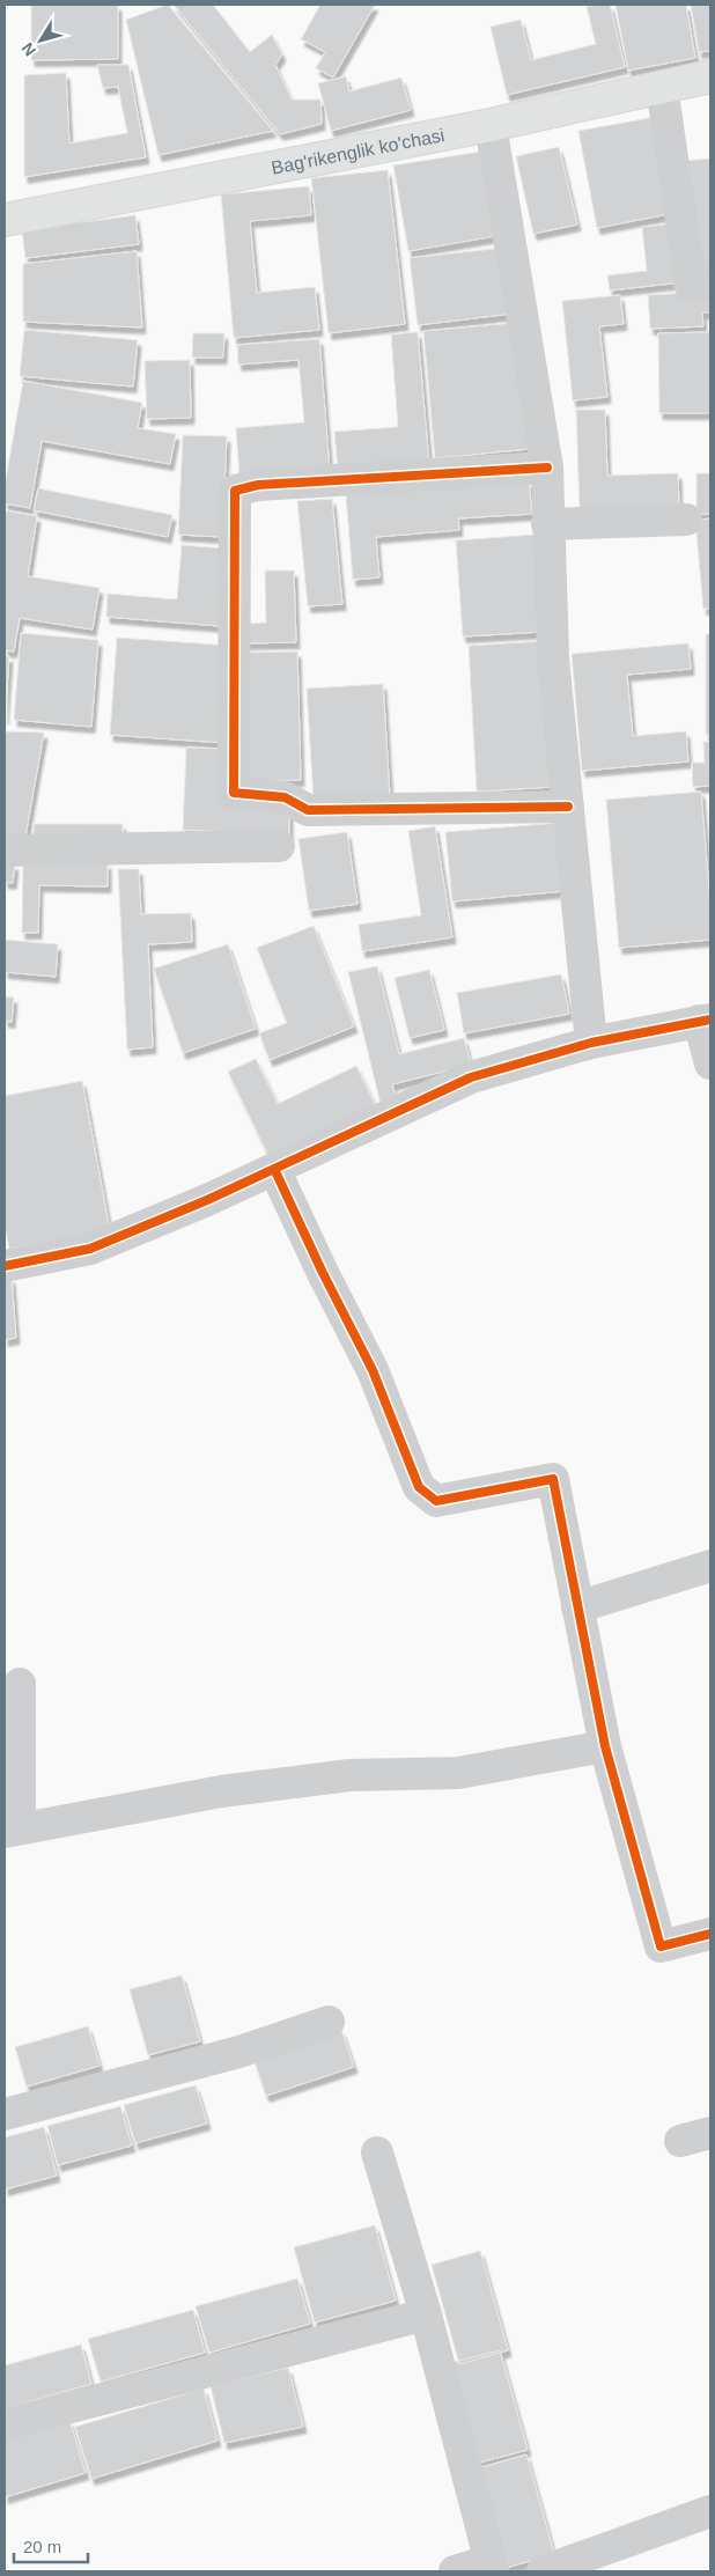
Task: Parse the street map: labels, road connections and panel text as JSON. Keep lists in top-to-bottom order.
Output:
{
  "streets": {
    "main road": ["Bag'rikenglik ko'chasi"]
  },
  "scale_bar": "20 m",
  "north": "bottom left"
}
